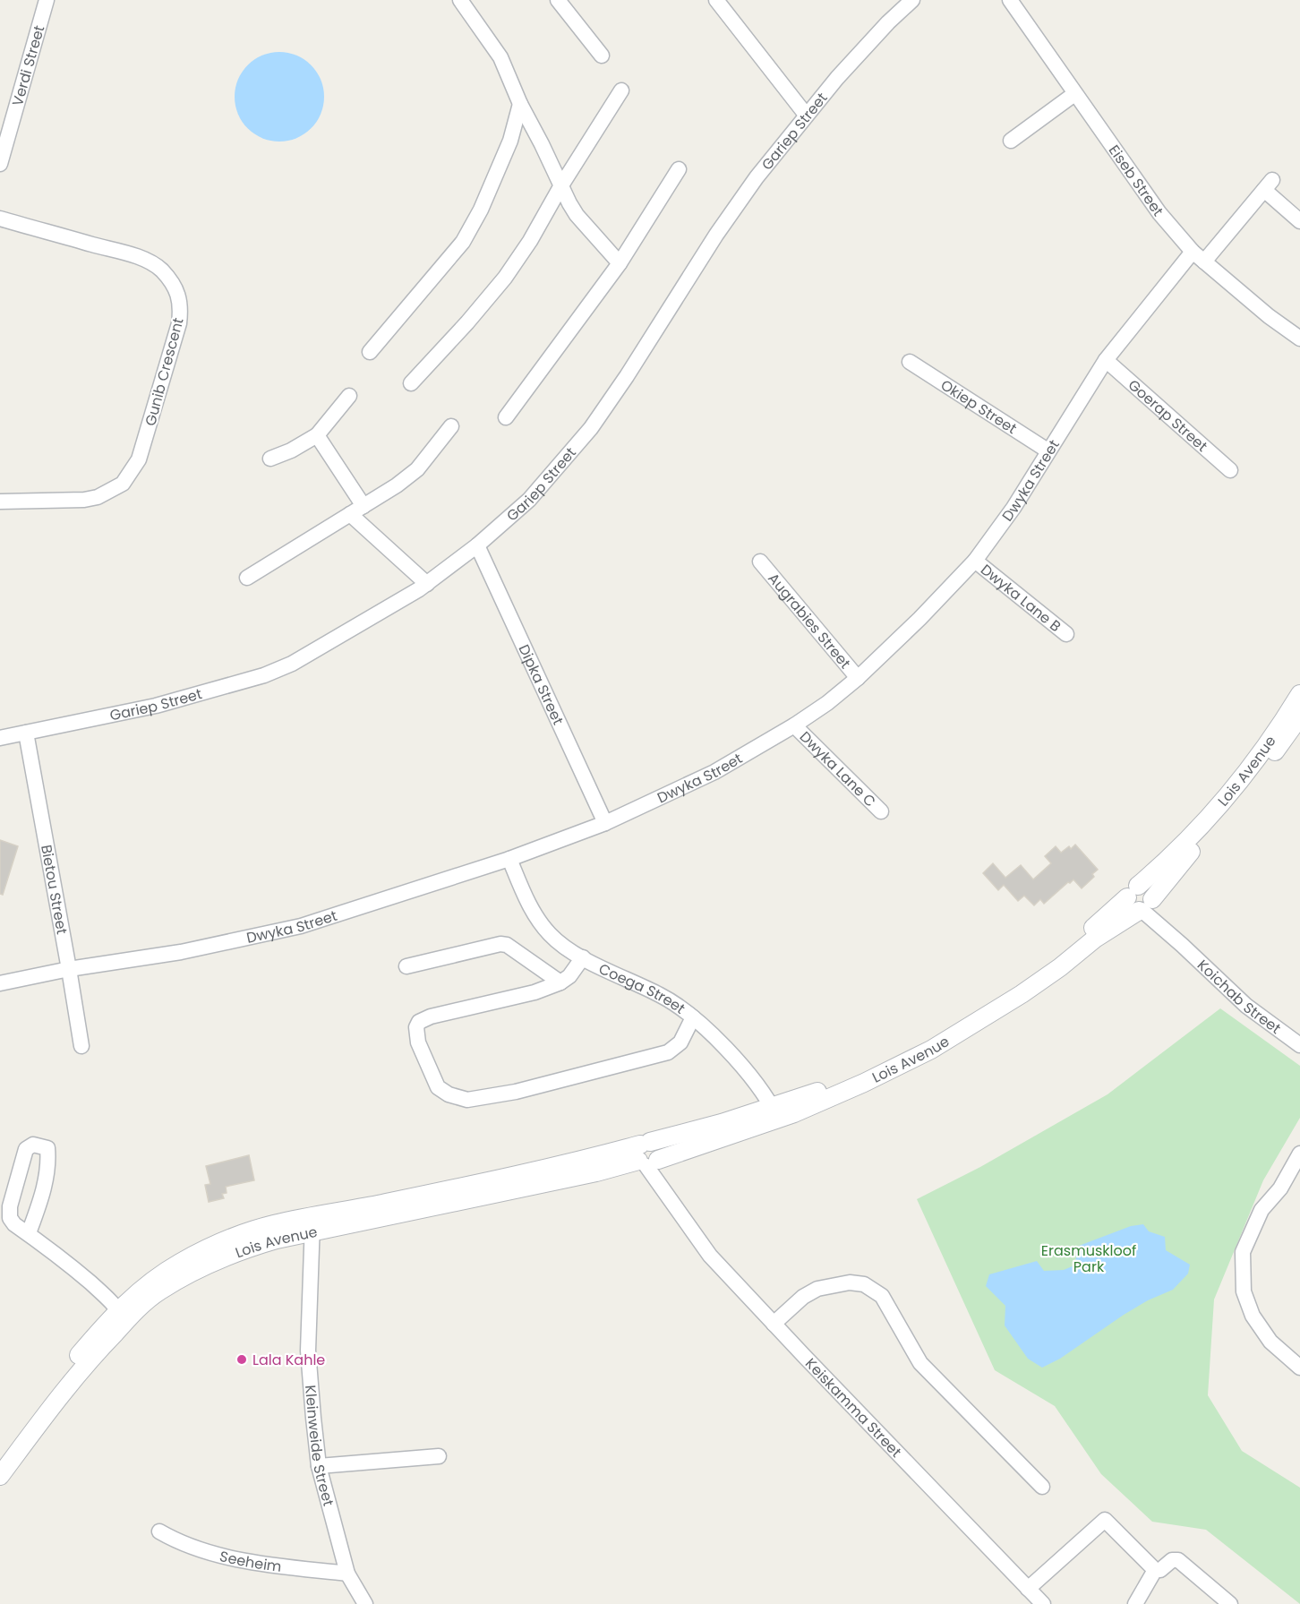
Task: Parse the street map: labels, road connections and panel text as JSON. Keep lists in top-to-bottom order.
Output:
{
  "streets": {
    "street": [
      "Verdi Street",
      "Gariep Street",
      "Eiseb Street",
      "Gunib Crescent",
      "Okiep Street",
      "Goerap Street",
      "Dwyka Street",
      "Dwyka Lane B",
      "Augrabies Street",
      "Dipka Street",
      "Dwyka Lane C",
      "Lois Avenue",
      "Bietou Street",
      "Coega Street",
      "Koichab Street",
      "Keiskamma Street",
      "Kleinweide Street",
      "Seeheim"
    ]
  },
  "crossings": [
    ["Gariep Street", "Dipka Street"],
    ["Gariep Street", "Bietou Street"],
    ["Eiseb Street", "Dwyka Street"],
    ["Okiep Street", "Dwyka Street"],
    ["Goerap Street", "Dwyka Street"],
    ["Dwyka Street", "Dwyka Lane B"],
    ["Dwyka Street", "Augrabies Street"],
    ["Dwyka Street", "Dipka Street"],
    ["Dwyka Street", "Dwyka Lane C"],
    ["Dwyka Street", "Bietou Street"],
    ["Dwyka Street", "Coega Street"],
    ["Lois Avenue", "Coega Street"],
    ["Lois Avenue", "Koichab Street"],
    ["Lois Avenue", "Keiskamma Street"],
    ["Lois Avenue", "Kleinweide Street"],
    ["Kleinweide Street", "Seeheim"]
  ],
  "parks": ["Erasmuskloof Park"],
  "places": ["Lala Kahle"]
}
